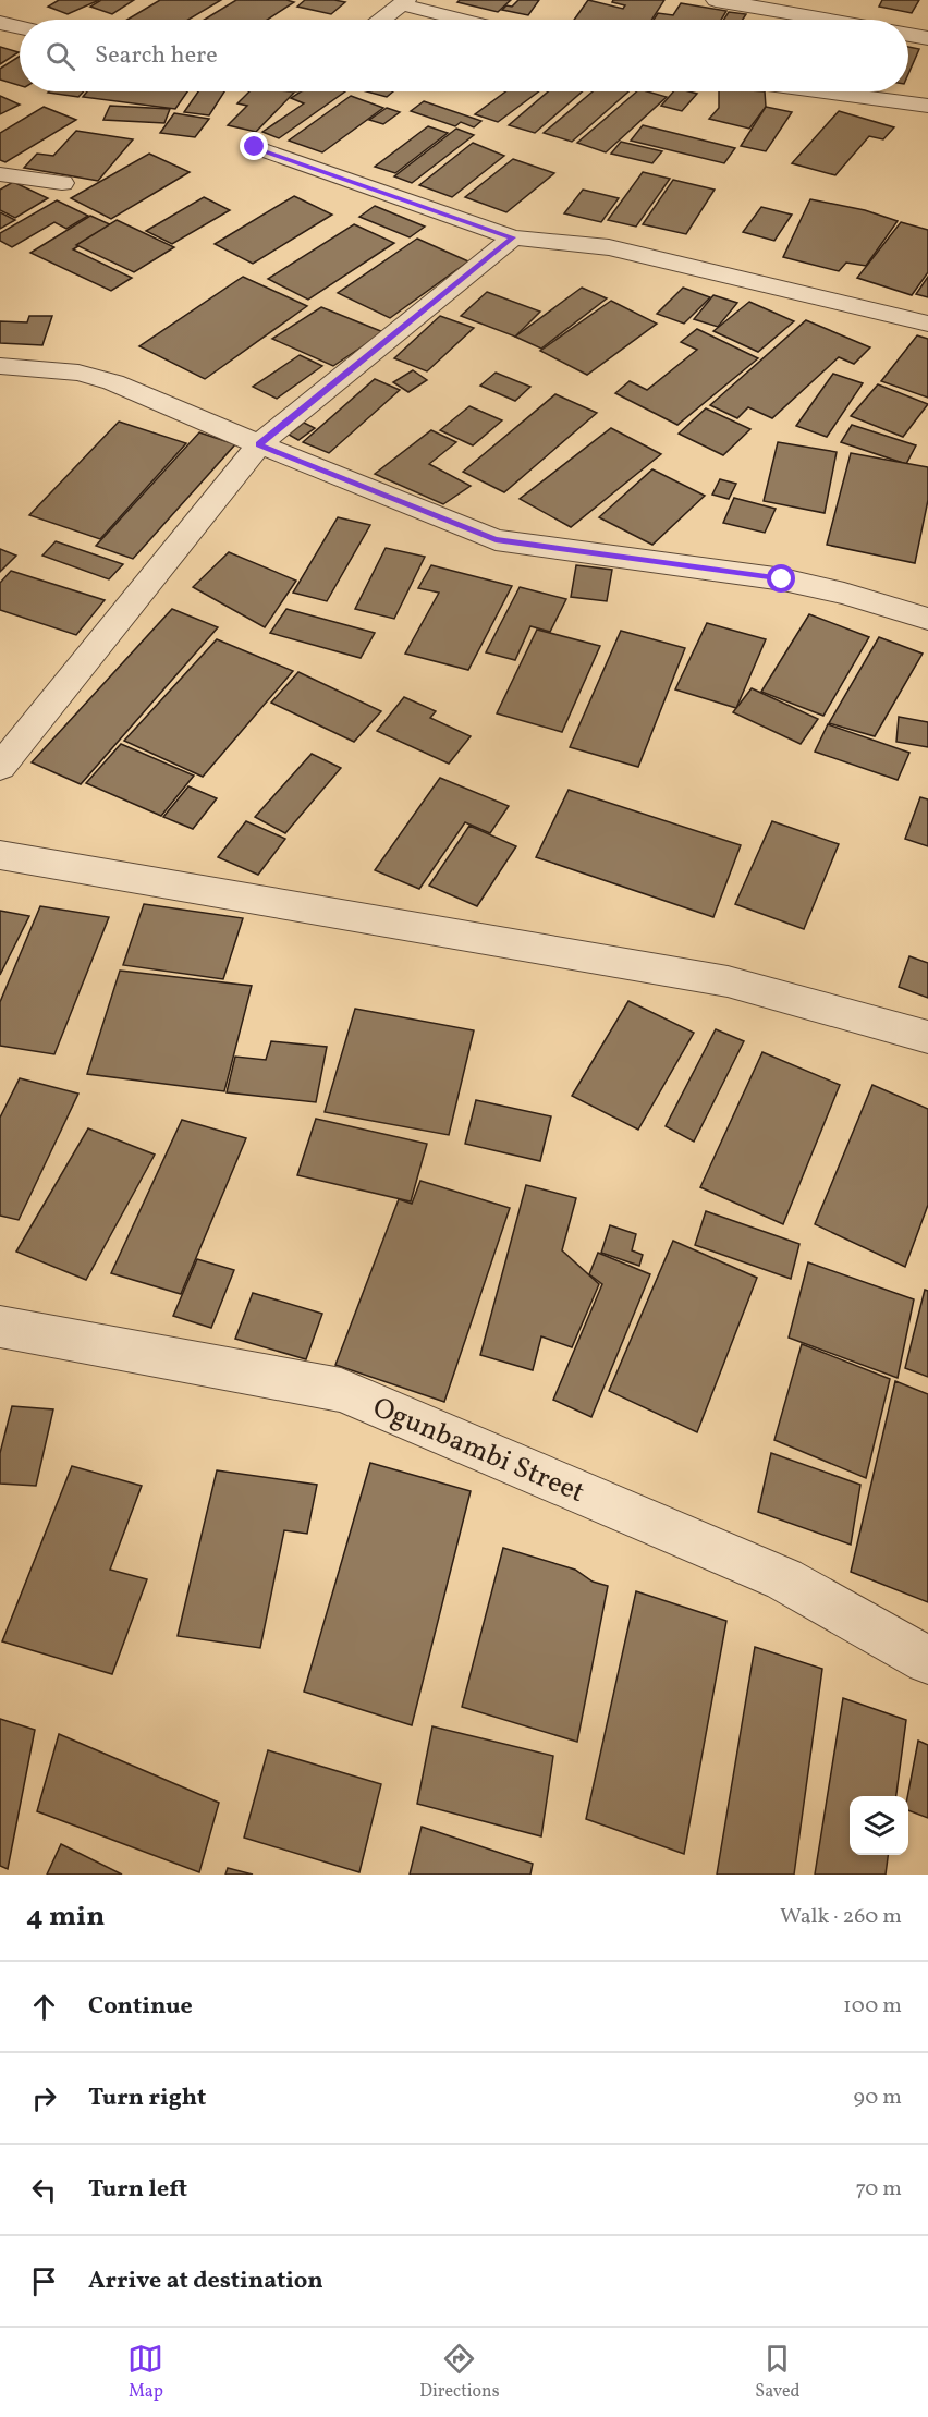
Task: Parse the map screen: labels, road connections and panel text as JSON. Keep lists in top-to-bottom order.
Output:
{
  "streets": {
    "street": ["Ogunbambi Street"]
  },
  "page": {
    "search": "Search here",
    "heading": ["4 min", "Walk · 260 m"],
    "list": [
      ["Continue", "100 m"],
      ["Turn right", "90 m"],
      ["Turn left", "70 m"],
      "Arrive at destination"
    ],
    "nav": ["Map", "Directions", "Saved"]
  }
}
